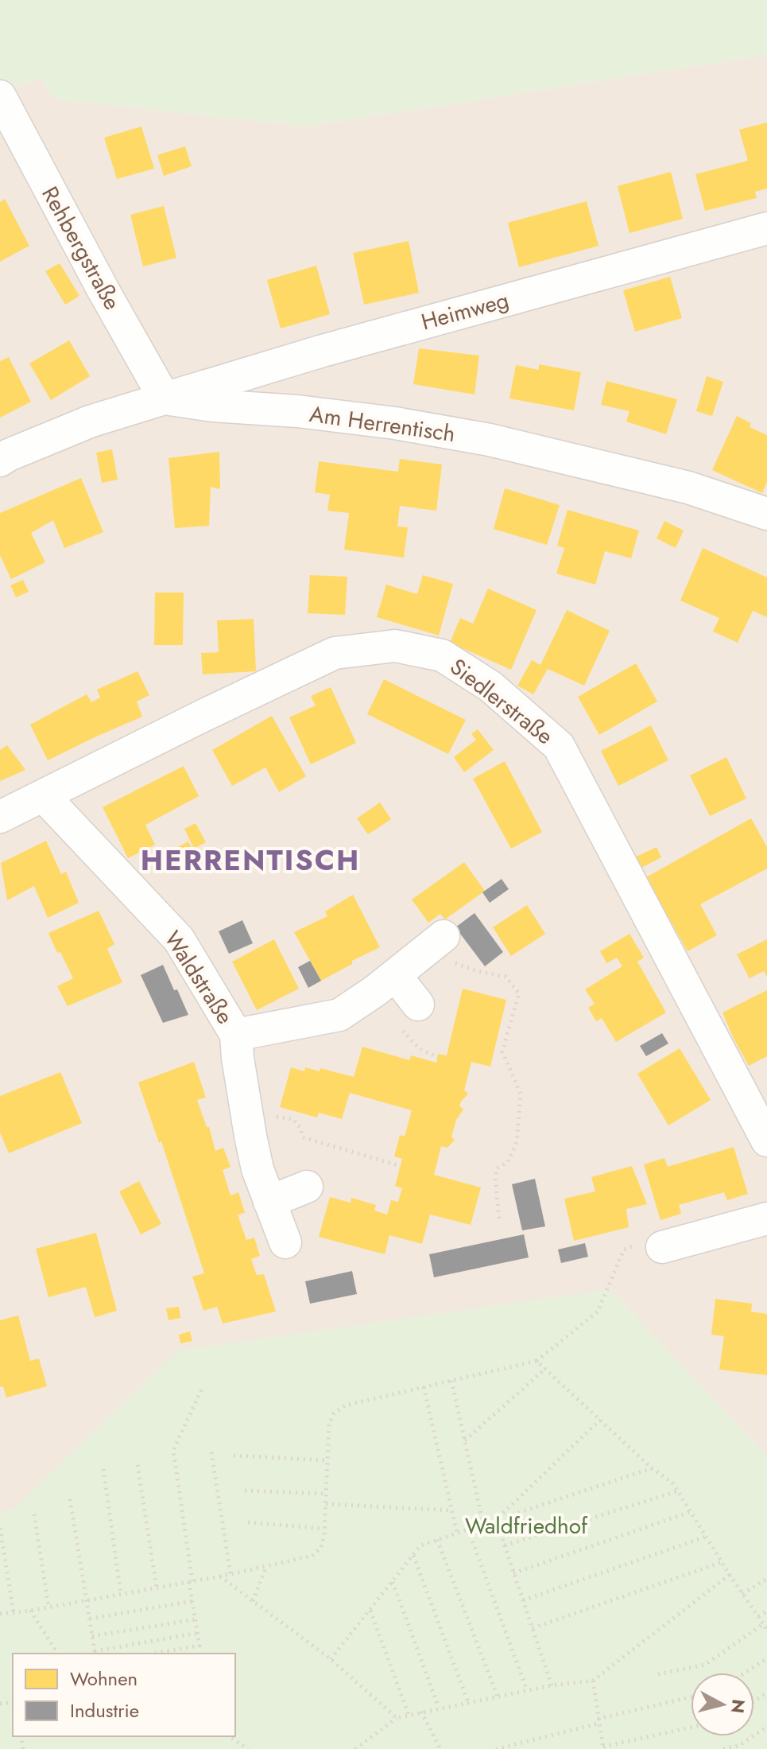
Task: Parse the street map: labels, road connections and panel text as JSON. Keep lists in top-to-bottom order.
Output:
{
  "streets": {
    "street": [
      "Rehbergstraße",
      "Heimweg",
      "Am Herrentisch",
      "Siedlerstraße",
      "Waldstraße"
    ]
  },
  "crossings": [
    ["Rehbergstraße", "Heimweg"],
    ["Rehbergstraße", "Am Herrentisch"],
    ["Heimweg", "Am Herrentisch"],
    ["Siedlerstraße", "Waldstraße"]
  ],
  "districts": ["HERRENTISCH"],
  "parks": ["Waldfriedhof"],
  "legend": ["Wohnen", "Industrie"],
  "north": "right"
}
